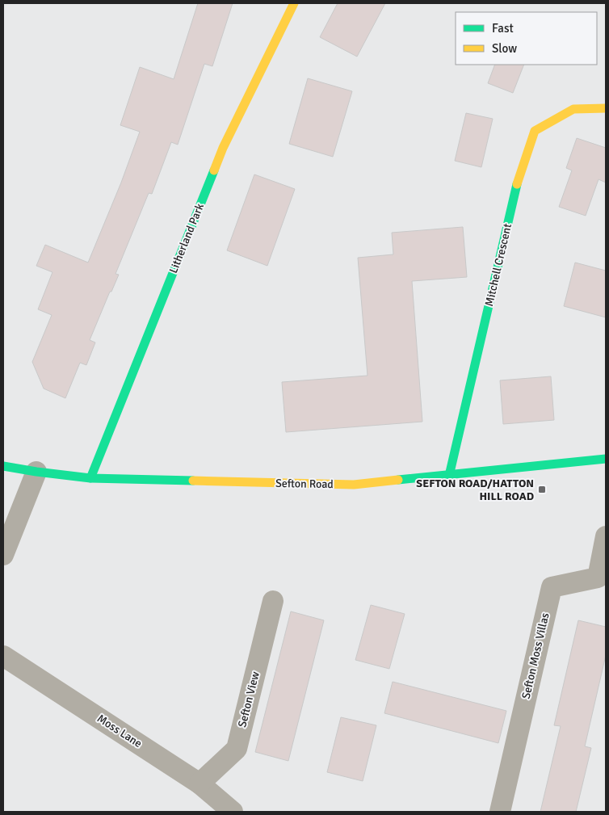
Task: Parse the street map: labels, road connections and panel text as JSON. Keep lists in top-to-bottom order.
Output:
{
  "streets": {
    "street": [
      "Litherland Park",
      "Mitchell Crescent",
      "Sefton Road",
      "Sefton Moss Villas",
      "Sefton View",
      "Moss Lane"
    ]
  },
  "crossings": [
    ["Litherland Park", "Sefton Road"],
    ["Mitchell Crescent", "Sefton Road"],
    ["Sefton View", "Moss Lane"]
  ],
  "places": {
    "transit": ["SEFTON ROAD/HATTON HILL ROAD"]
  },
  "legend": ["Fast", "Slow"]
}
